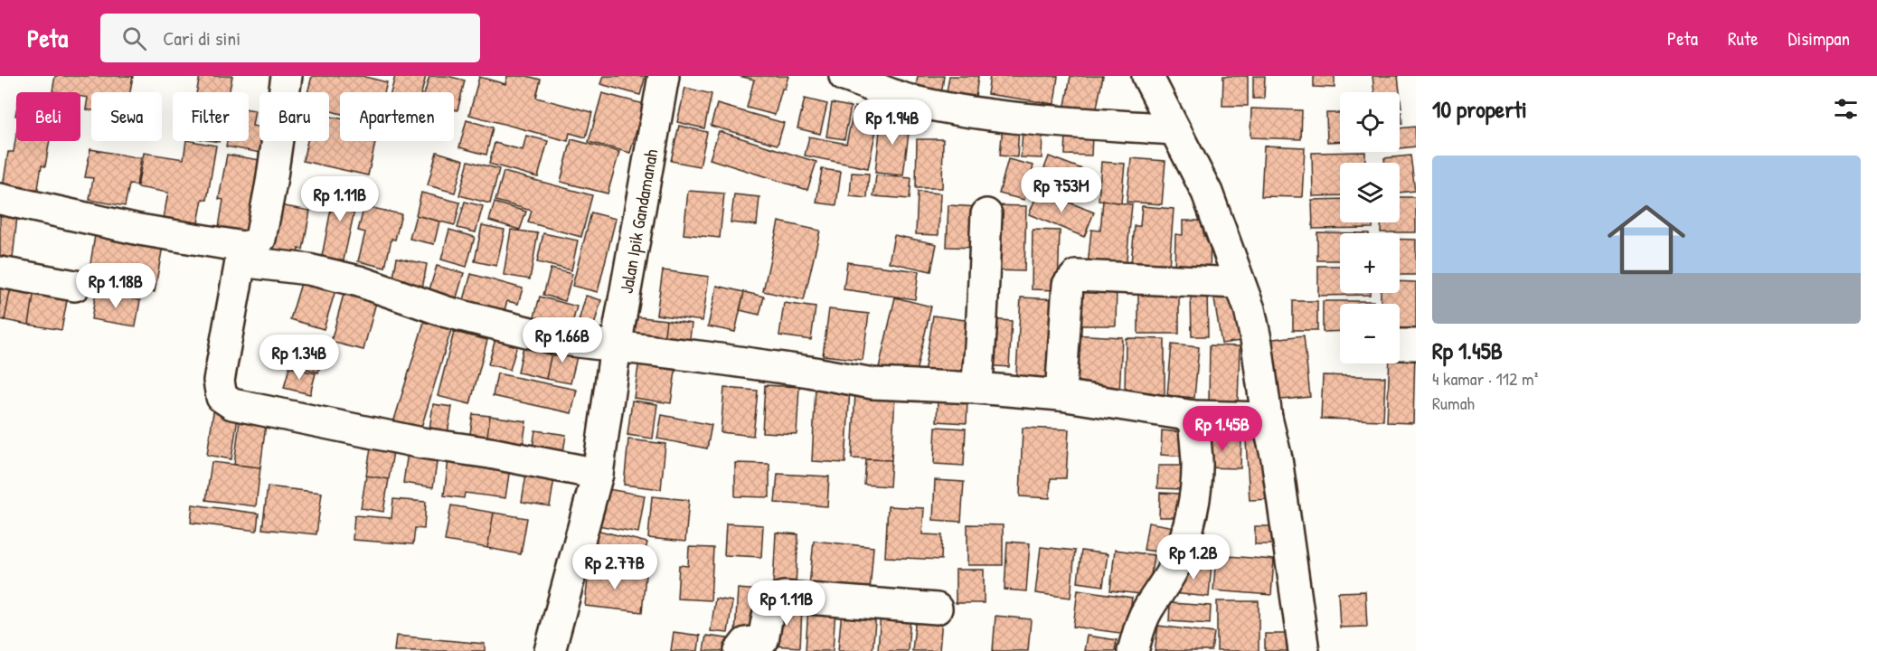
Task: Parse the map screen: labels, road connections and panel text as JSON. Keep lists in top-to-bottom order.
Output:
{
  "streets": {
    "street": ["Jalan Ipik Gandamanah"]
  },
  "page": {
    "header": "Peta",
    "search": "Cari di sini",
    "nav": ["Peta", "Rute", "Disimpan"],
    "heading": "10 properti",
    "map_buttons": ["+", "−"],
    "chip": [
      "Beli",
      "Sewa",
      "Filter",
      "Baru",
      "Apartemen"
    ],
    "price": [
      "Rp 1.94B",
      "Rp 753M",
      "Rp 1.11B",
      "Rp 1.18B",
      "Rp 1.66B",
      "Rp 1.34B",
      "Rp 1.45B",
      "Rp 1.2B",
      "Rp 2.77B",
      "Rp 1.11B"
    ],
    "list": [
      {
        "name": "Rp 1.45B",
        "note": "4 kamar · 112 m² · Rumah"
      }
    ]
  }
}
